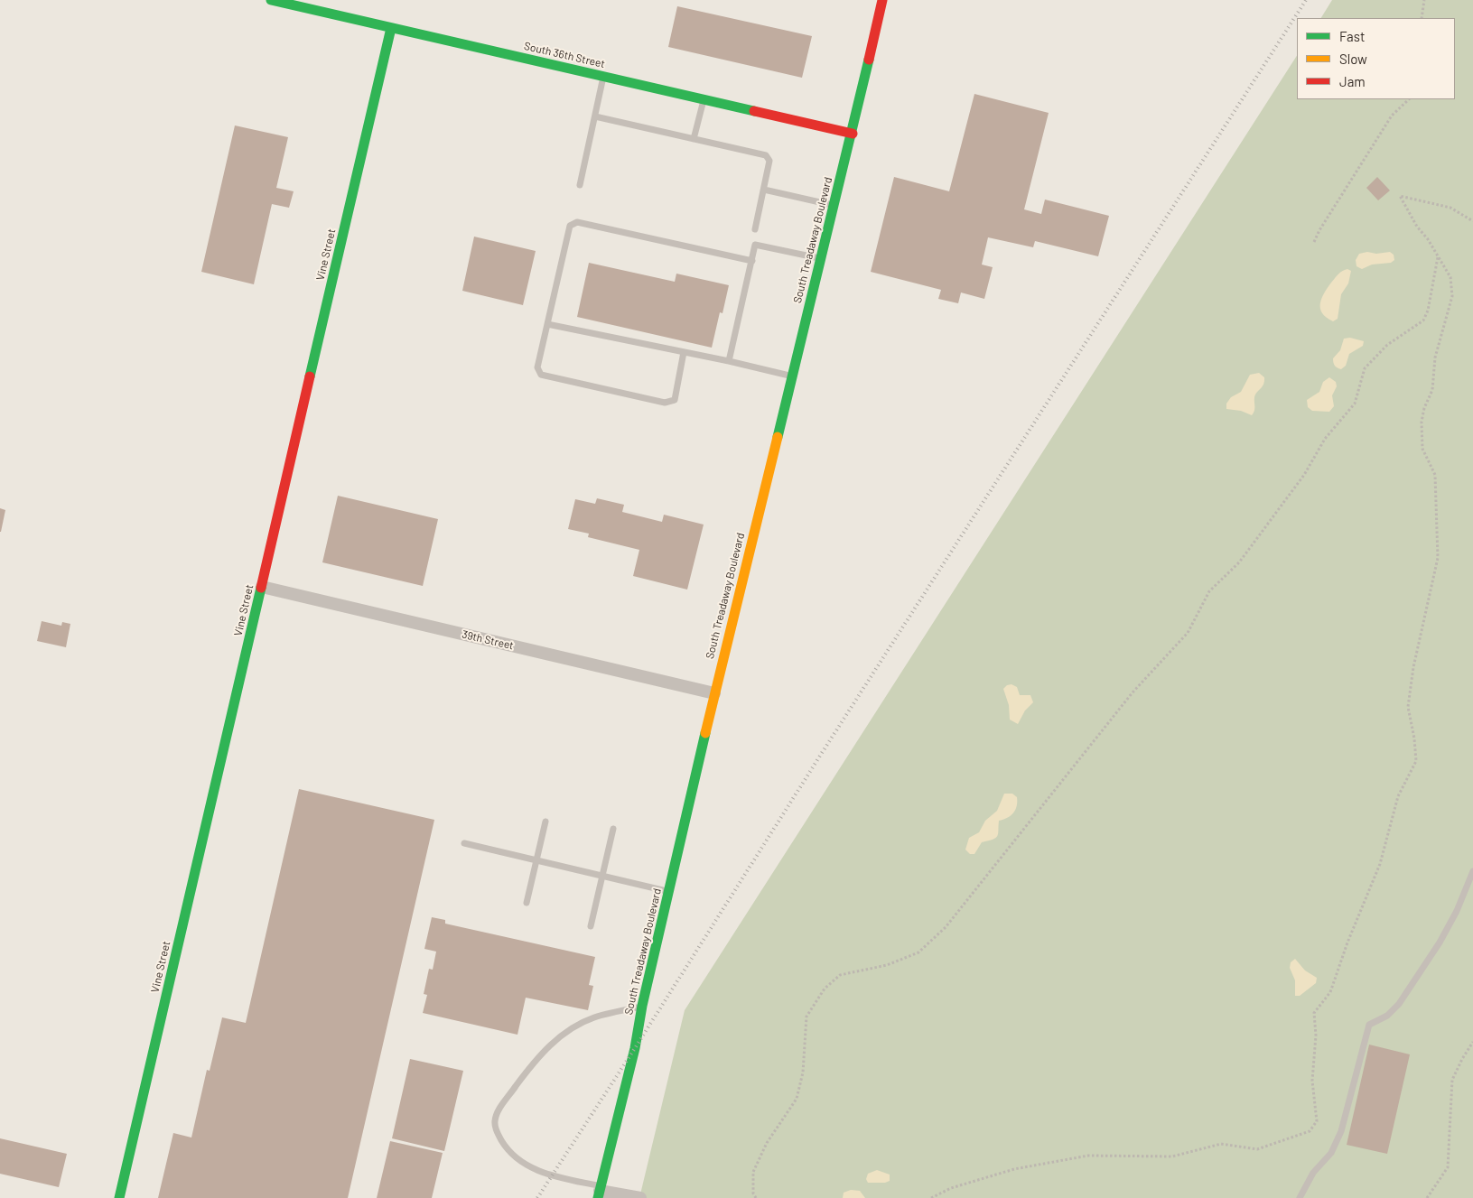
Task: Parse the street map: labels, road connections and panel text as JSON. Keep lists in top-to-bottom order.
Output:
{
  "streets": {
    "street": [
      "South 36th Street",
      "South Treadaway Boulevard",
      "Vine Street",
      "39th Street"
    ]
  },
  "crossings": [
    ["South 36th Street", "South Treadaway Boulevard"],
    ["South 36th Street", "Vine Street"],
    ["South Treadaway Boulevard", "39th Street"],
    ["Vine Street", "39th Street"]
  ],
  "legend": ["Fast", "Slow", "Jam"]
}
